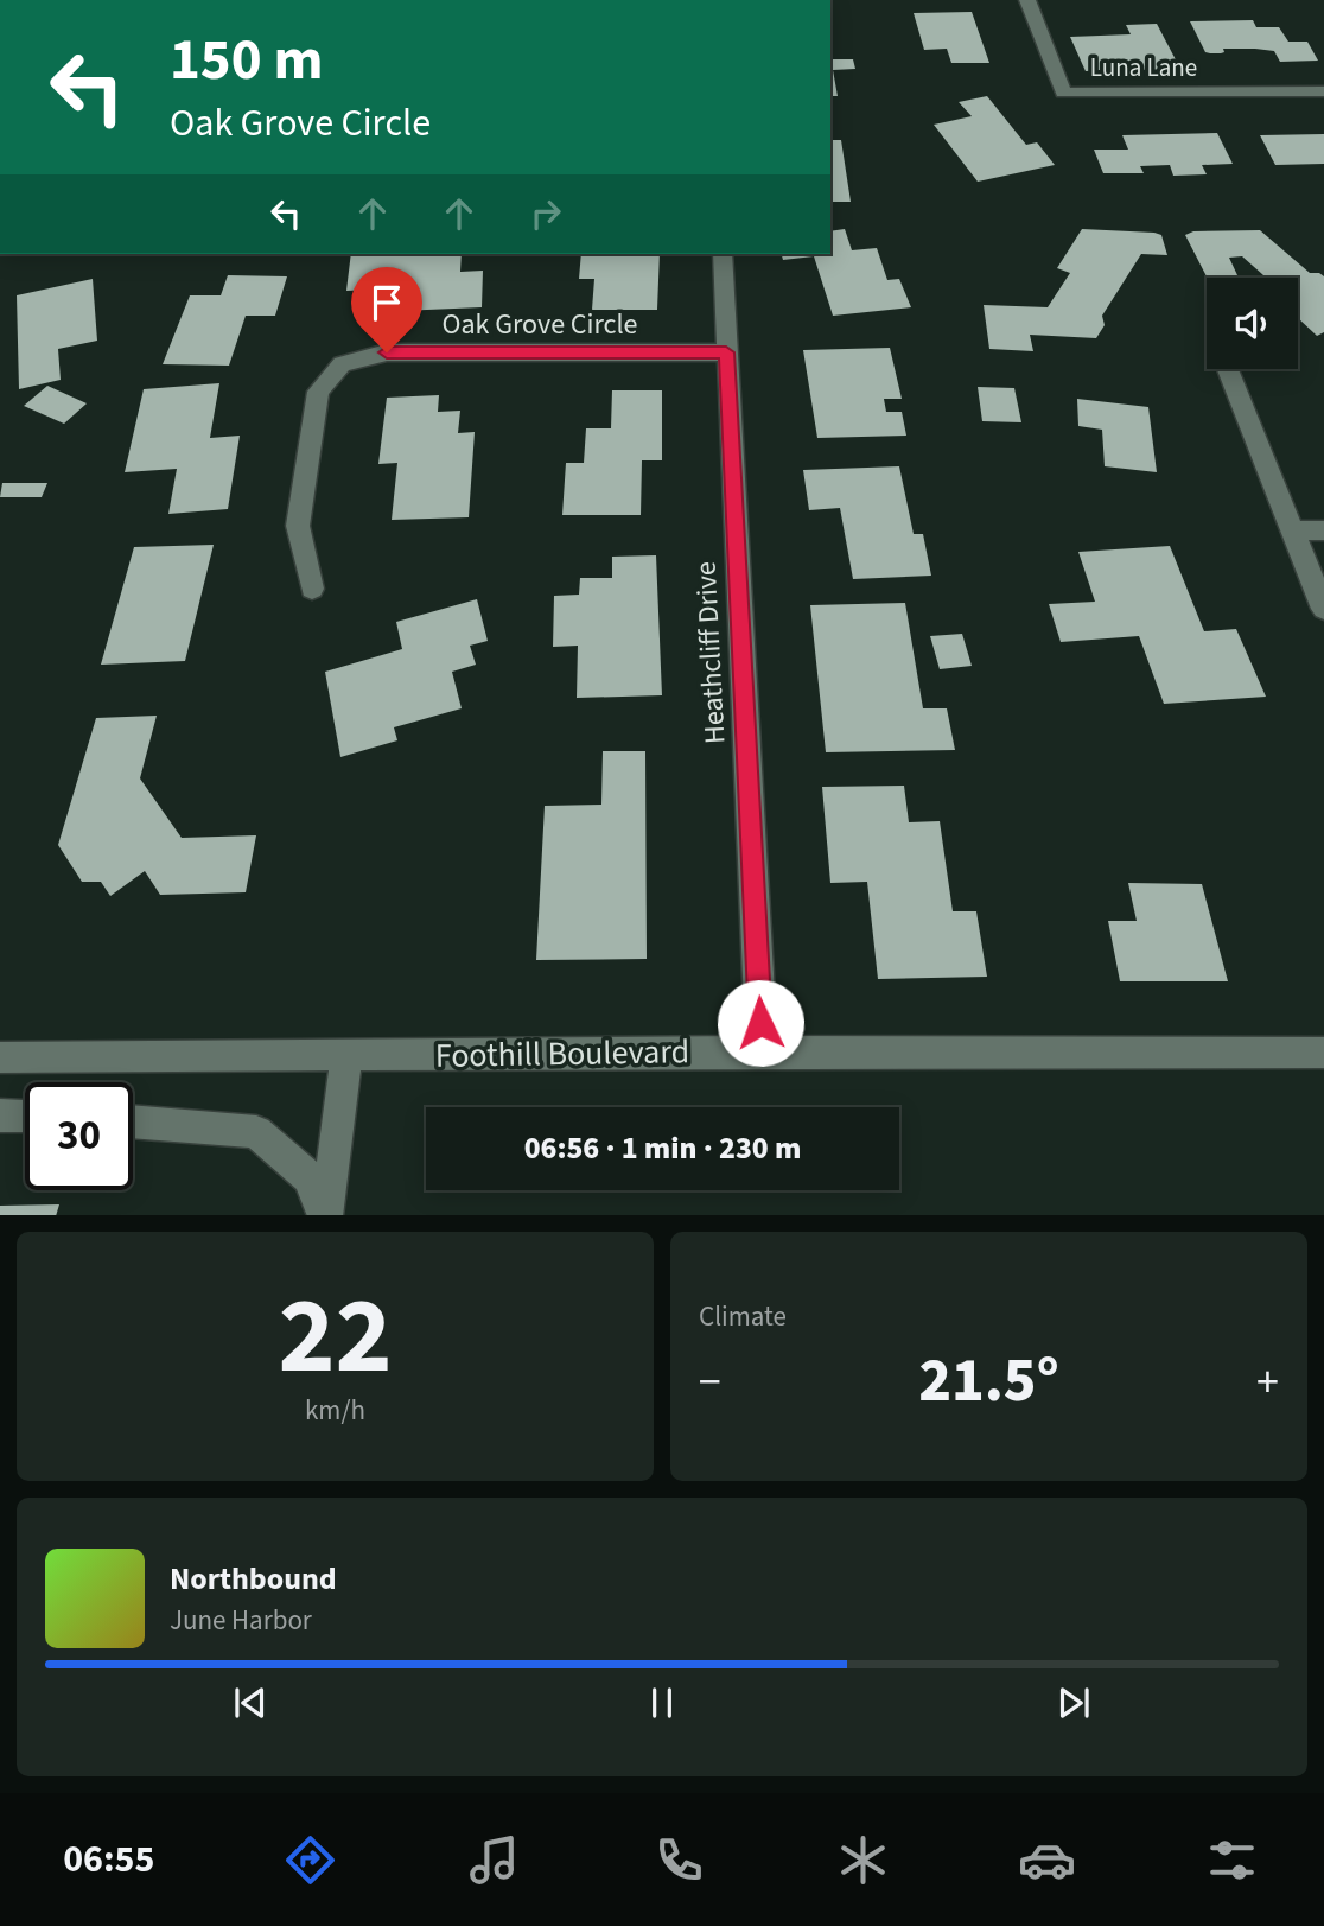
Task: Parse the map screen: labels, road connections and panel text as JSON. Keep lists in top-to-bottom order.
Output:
{
  "streets": {
    "street": [
      "Luna Lane",
      "Oak Grove Circle",
      "Heathcliff Drive",
      "Foothill Boulevard"
    ]
  },
  "crossings": [
    ["Oak Grove Circle", "Heathcliff Drive"],
    ["Heathcliff Drive", "Foothill Boulevard"]
  ],
  "page": {
    "turn": ["150 m", "Oak Grove Circle"],
    "limit": "30",
    "trip": "06:56 · 1 min · 230 m",
    "tile": [
      ["22", "km/h"],
      "Climate"
    ],
    "heat": ["−", "21.5°", "+"],
    "song": ["Northbound", "June Harbor"],
    "tabs": "06:55"
  }
}
